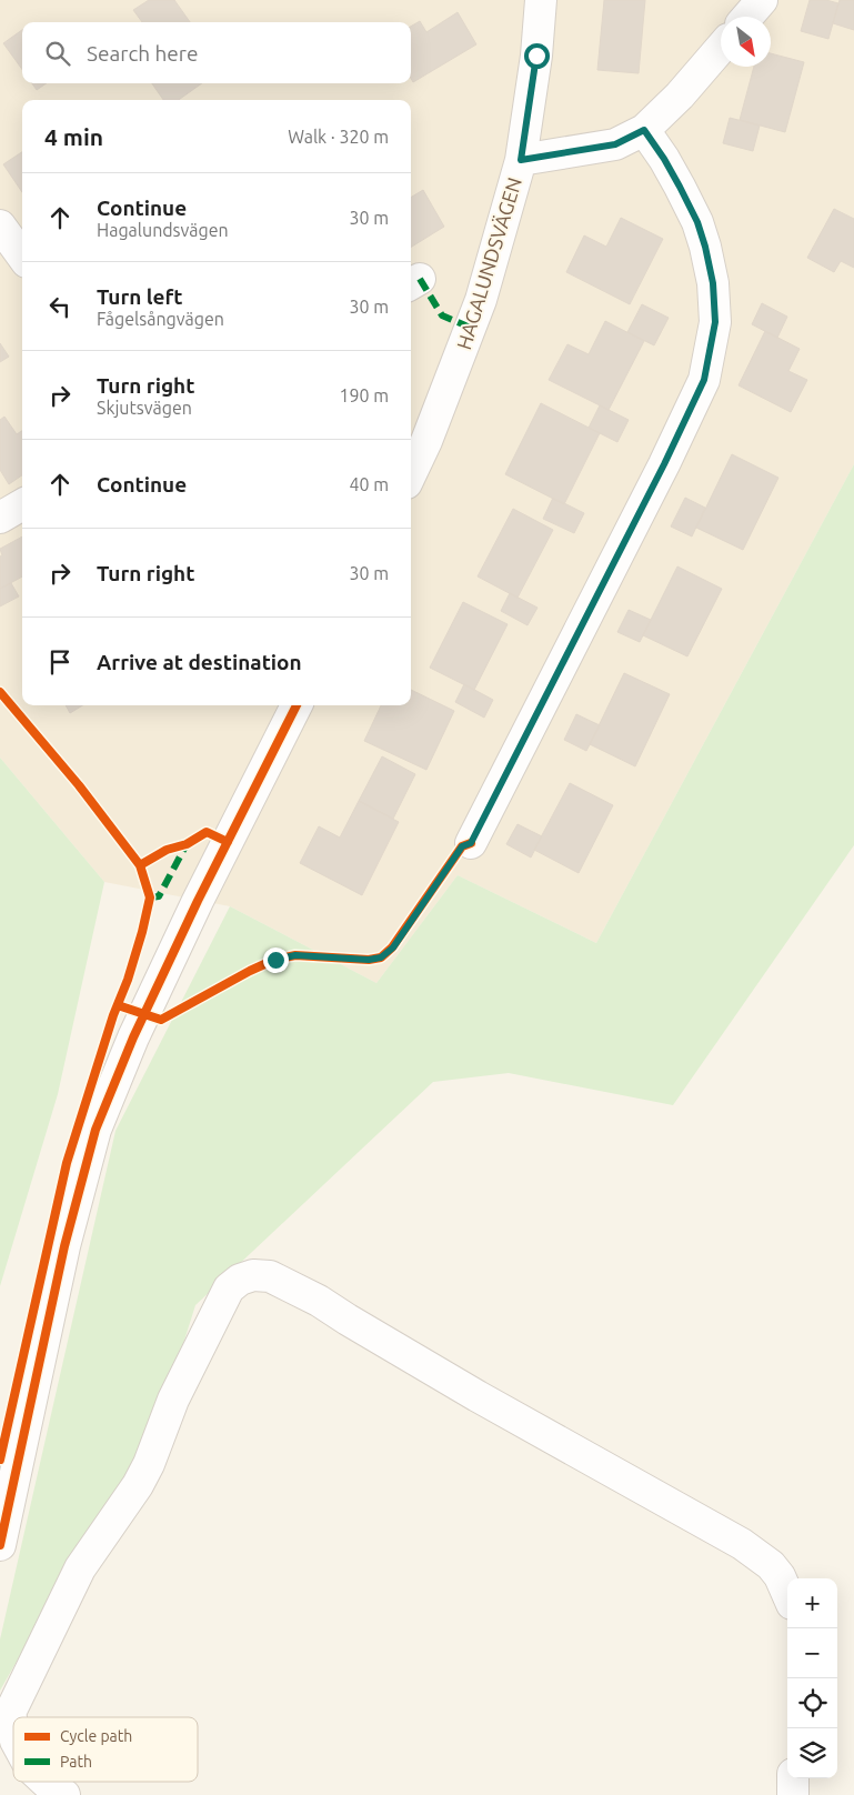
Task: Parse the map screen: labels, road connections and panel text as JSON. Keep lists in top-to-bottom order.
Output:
{
  "streets": {
    "street": ["HAGALUNDSVÄGEN"]
  },
  "legend": ["Cycle path", "Path"],
  "north": "bottom right",
  "page": {
    "search": "Search here",
    "heading": ["4 min", "Walk · 320 m"],
    "list": [
      ["Continue", "Hagalundsvägen", "30 m"],
      ["Turn left", "Fågelsångvägen", "30 m"],
      ["Turn right", "Skjutsvägen", "190 m"],
      ["Continue", "40 m"],
      ["Turn right", "30 m"],
      "Arrive at destination"
    ],
    "map_buttons": ["+", "−"]
  }
}
